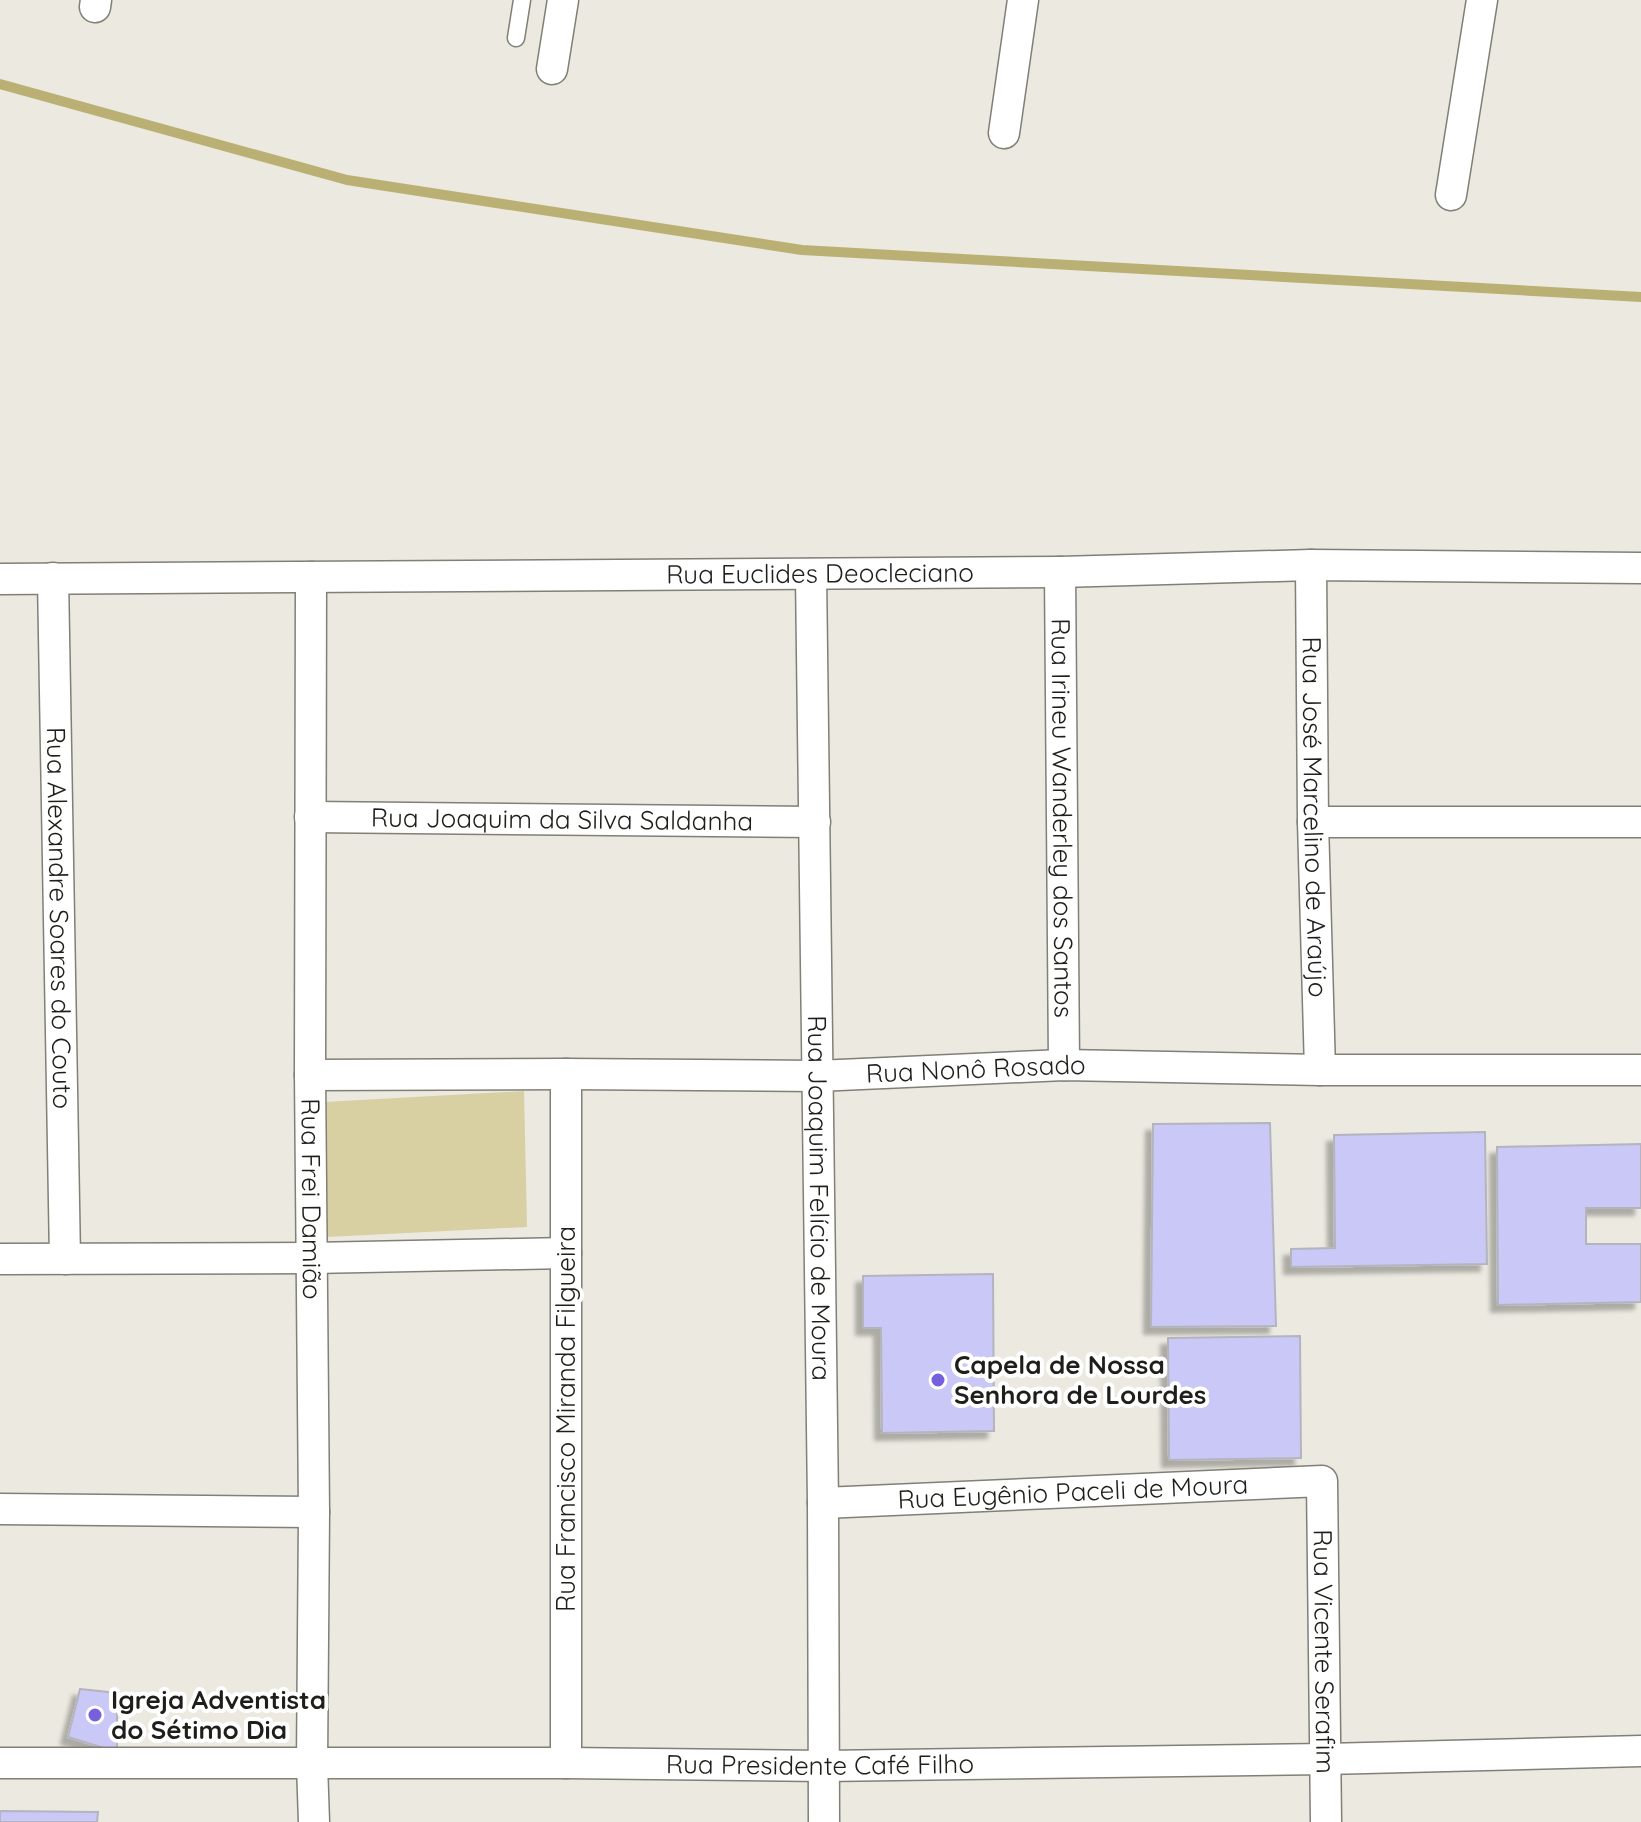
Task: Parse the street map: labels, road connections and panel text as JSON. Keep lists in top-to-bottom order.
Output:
{
  "streets": {
    "street": [
      "Rua Euclides Deocleciano",
      "Rua José Marcelino de Araújo",
      "Rua Irineu Wanderley dos Santos",
      "Rua Joaquim da Silva Saldanha",
      "Rua Alexandre Soares do Couto",
      "Rua Nonô Rosado",
      "Rua Joaquim Felício de Moura",
      "Rua Frei Damião",
      "Rua Francisco Miranda Filgueira",
      "Rua Eugênio Paceli de Moura",
      "Rua Vicente Serafim",
      "Rua Presidente Café Filho"
    ]
  },
  "crossings": [
    ["Rua Euclides Deocleciano", "Rua José Marcelino de Araújo"],
    ["Rua Euclides Deocleciano", "Rua Irineu Wanderley dos Santos"],
    ["Rua Euclides Deocleciano", "Rua Alexandre Soares do Couto"],
    ["Rua Euclides Deocleciano", "Rua Joaquim Felício de Moura"],
    ["Rua Euclides Deocleciano", "Rua Frei Damião"],
    ["Rua José Marcelino de Araújo", "Rua Nonô Rosado"],
    ["Rua Irineu Wanderley dos Santos", "Rua Nonô Rosado"],
    ["Rua Joaquim da Silva Saldanha", "Rua Joaquim Felício de Moura"],
    ["Rua Joaquim da Silva Saldanha", "Rua Frei Damião"],
    ["Rua Nonô Rosado", "Rua Joaquim Felício de Moura"],
    ["Rua Nonô Rosado", "Rua Frei Damião"],
    ["Rua Nonô Rosado", "Rua Francisco Miranda Filgueira"],
    ["Rua Joaquim Felício de Moura", "Rua Eugênio Paceli de Moura"],
    ["Rua Joaquim Felício de Moura", "Rua Presidente Café Filho"],
    ["Rua Frei Damião", "Rua Presidente Café Filho"],
    ["Rua Francisco Miranda Filgueira", "Rua Presidente Café Filho"],
    ["Rua Eugênio Paceli de Moura", "Rua Vicente Serafim"],
    ["Rua Vicente Serafim", "Rua Presidente Café Filho"]
  ],
  "places": ["Capela de Nossa Senhora de Lourdes", "Igreja Adventista do Sétimo Dia"]
}
